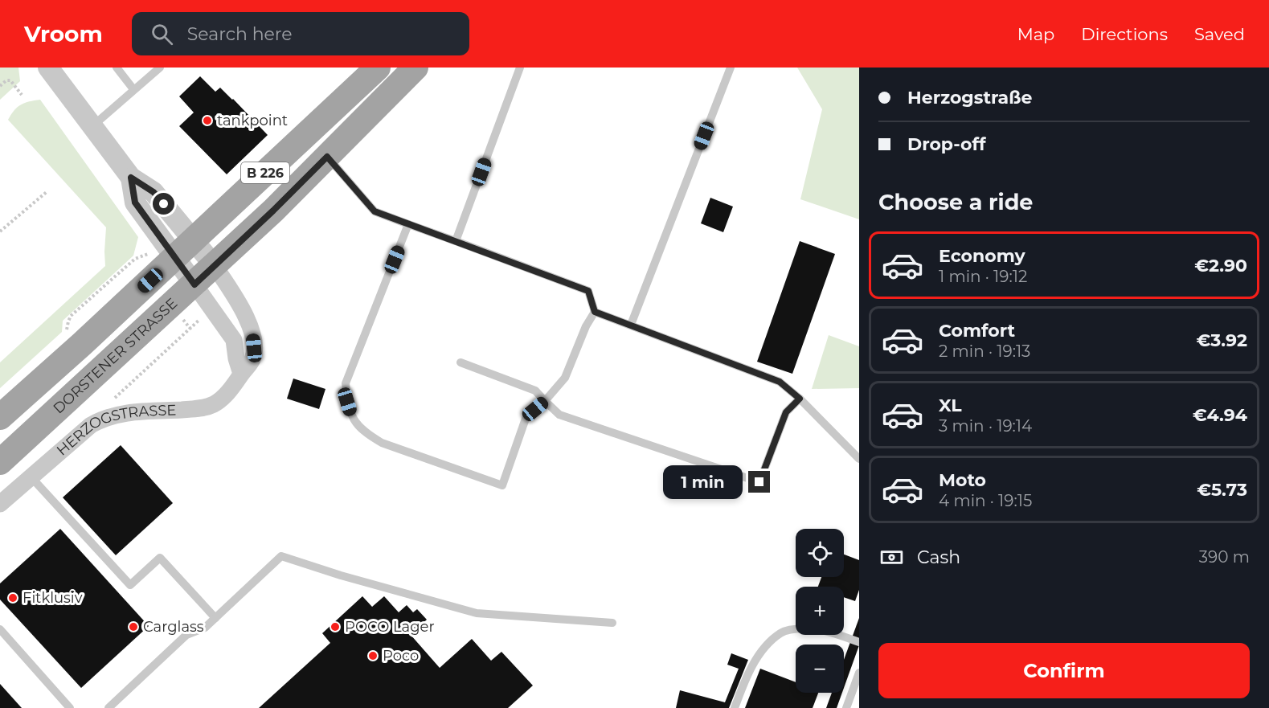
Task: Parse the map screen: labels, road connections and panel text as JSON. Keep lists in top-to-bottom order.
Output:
{
  "streets": {
    "main road": ["B 226", "DORSTENER STRASSE"],
    "street": ["HERZOGSTRASSE"]
  },
  "crossings": [
    ["B 226", "HERZOGSTRASSE"],
    ["DORSTENER STRASSE", "HERZOGSTRASSE"]
  ],
  "places": [
    "tankpoint",
    "Fitklusiv",
    "Carglass",
    "POCO Lager",
    "Poco"
  ],
  "page": {
    "header": "Vroom",
    "search": "Search here",
    "nav": ["Map", "Directions", "Saved"],
    "banner": ["Herzogstraße", "Drop-off"],
    "heading": "Choose a ride",
    "list": [
      {
        "name": "Economy",
        "note": "1 min · 19:12",
        "value": "€2.90"
      },
      {
        "name": "Comfort",
        "note": "2 min · 19:13",
        "value": "€3.92"
      },
      {
        "name": "XL",
        "note": "3 min · 19:14",
        "value": "€4.94"
      },
      {
        "name": "Moto",
        "note": "4 min · 19:15",
        "value": "€5.73"
      }
    ],
    "bubble": "1 min",
    "map_buttons": ["+", "−"],
    "pay": ["Cash", "390 m"],
    "buttons": "Confirm"
  }
}
